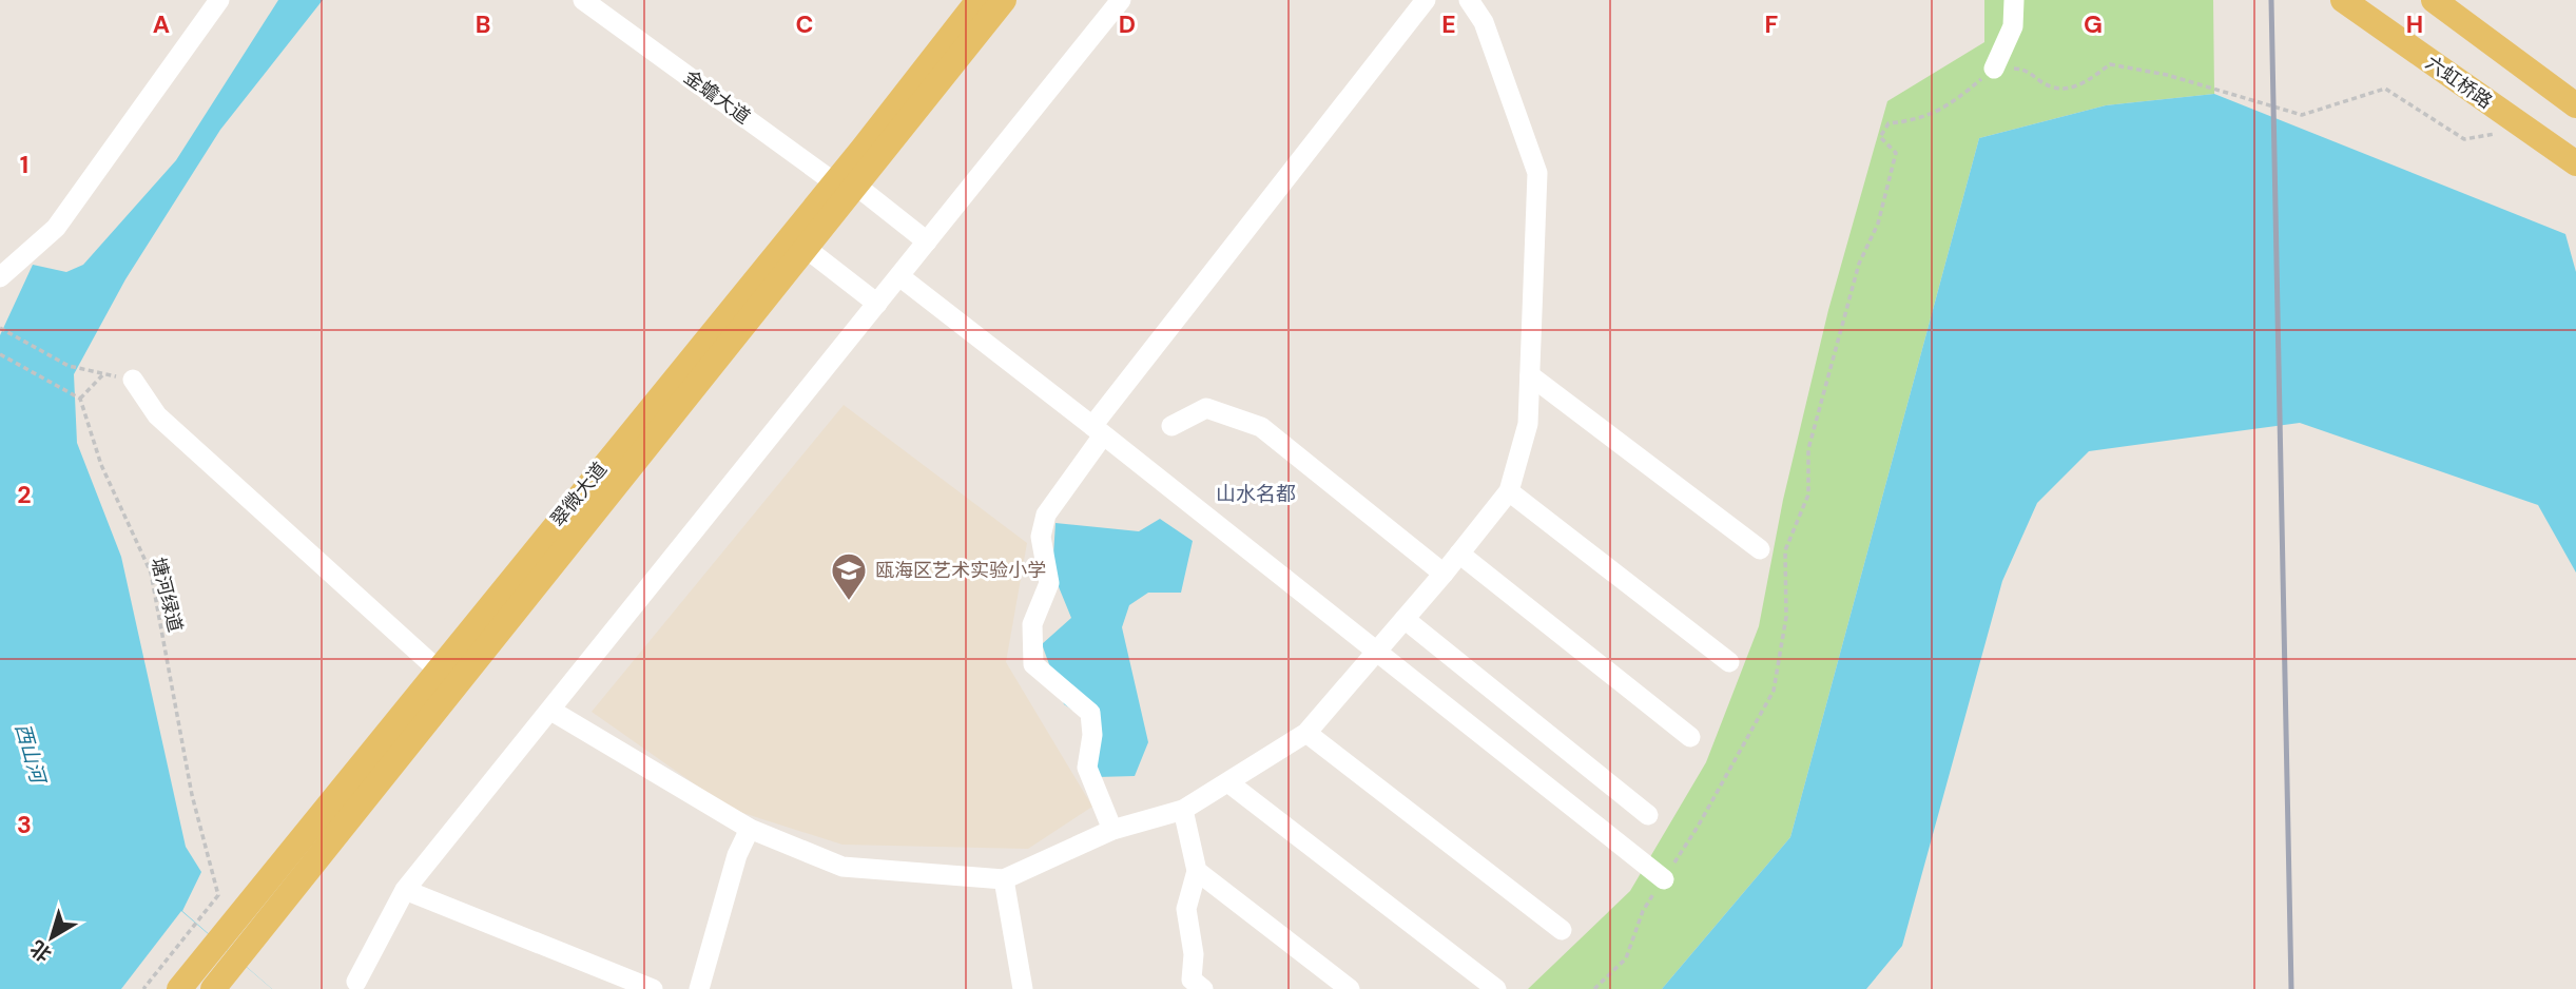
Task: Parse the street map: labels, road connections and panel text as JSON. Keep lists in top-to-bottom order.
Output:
{
  "streets": {
    "main road": ["六虹桥路", "翠微大道"],
    "street": ["金蟾大道"],
    "path": ["塘河绿道"]
  },
  "crossings": [
    ["金蟾大道", "翠微大道"]
  ],
  "districts": ["山水名都"],
  "water": ["西山河"],
  "places": {
    "school or university": ["瓯海区艺术实验小学"]
  },
  "north": "bottom left",
  "grid": {
    "columns": [
      "A",
      "B",
      "C",
      "D",
      "E",
      "F",
      "G",
      "H"
    ],
    "rows": ["1", "2", "3"]
  }
}
